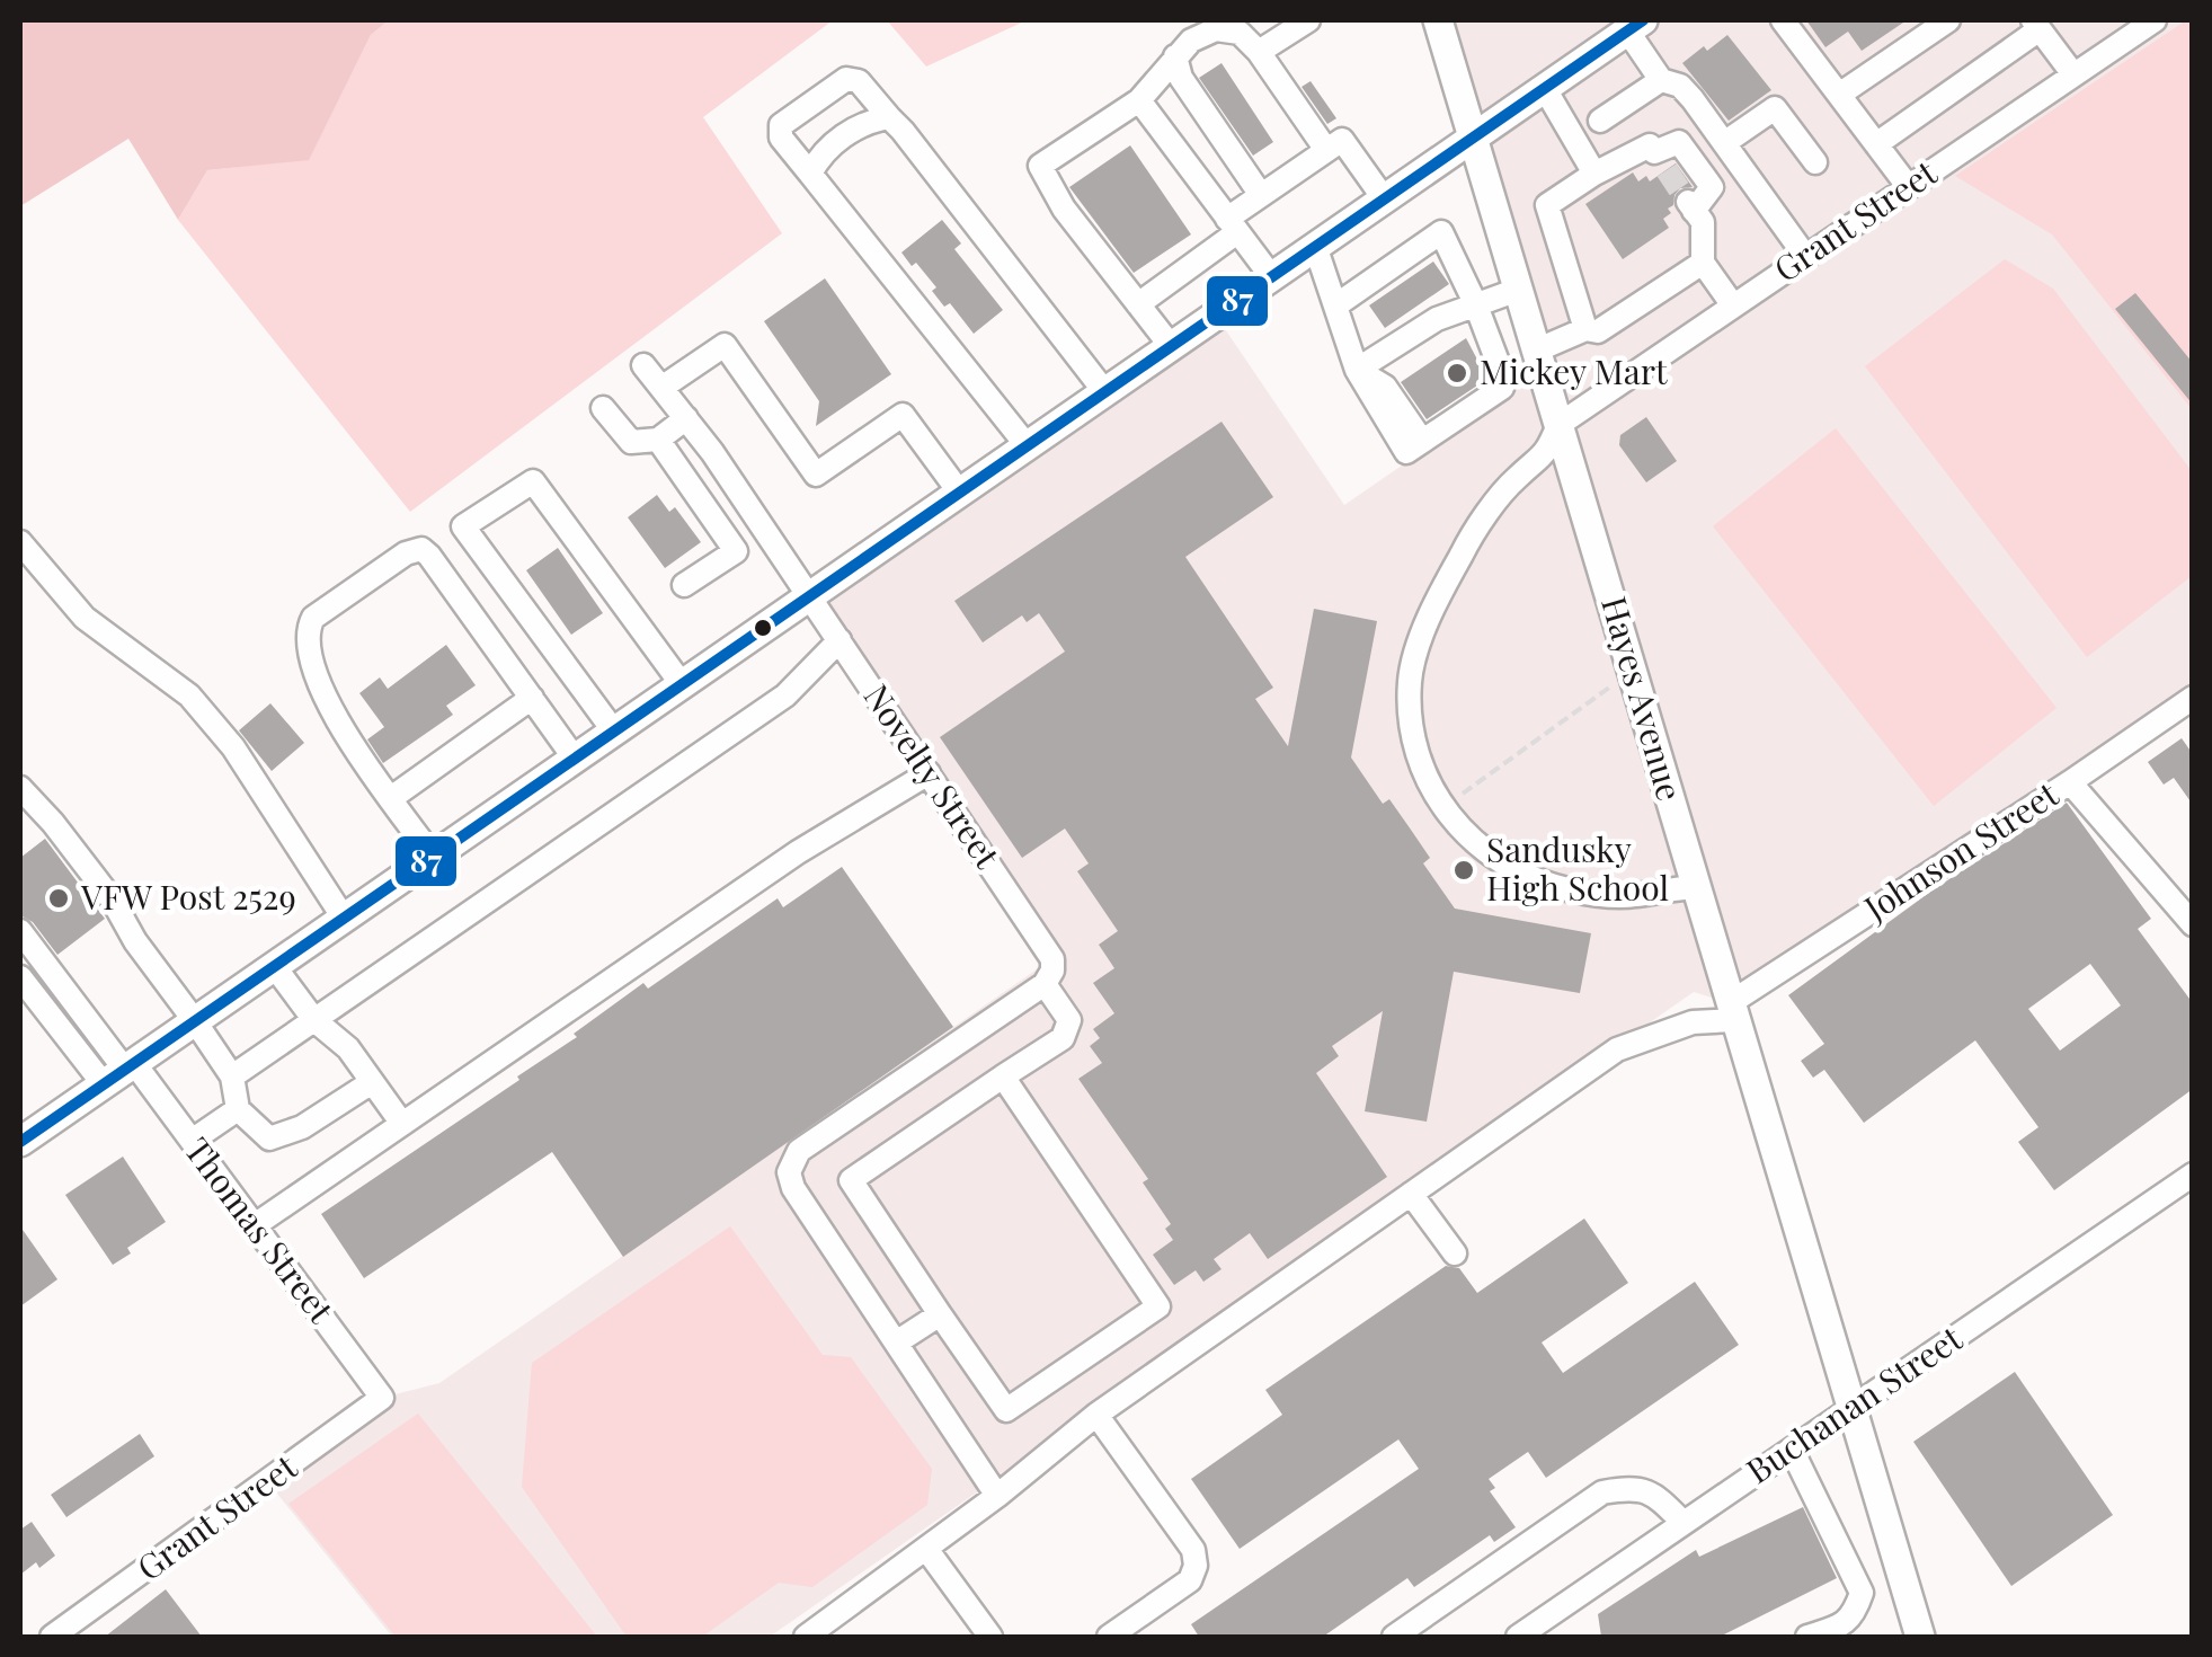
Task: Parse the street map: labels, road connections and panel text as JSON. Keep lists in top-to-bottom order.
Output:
{
  "streets": {
    "main road": ["Hayes Avenue"],
    "street": [
      "Grant Street",
      "Novelty Street",
      "Johnson Street",
      "Thomas Street",
      "Buchanan Street"
    ]
  },
  "crossings": [
    ["Grant Street", "Hayes Avenue"],
    ["Grant Street", "Thomas Street"],
    ["Hayes Avenue", "Johnson Street"],
    ["Hayes Avenue", "Buchanan Street"]
  ],
  "places": ["Mickey Mart", "Sandusky High School", "VFW Post 2529"],
  "lines": ["transit line 87"]
}
